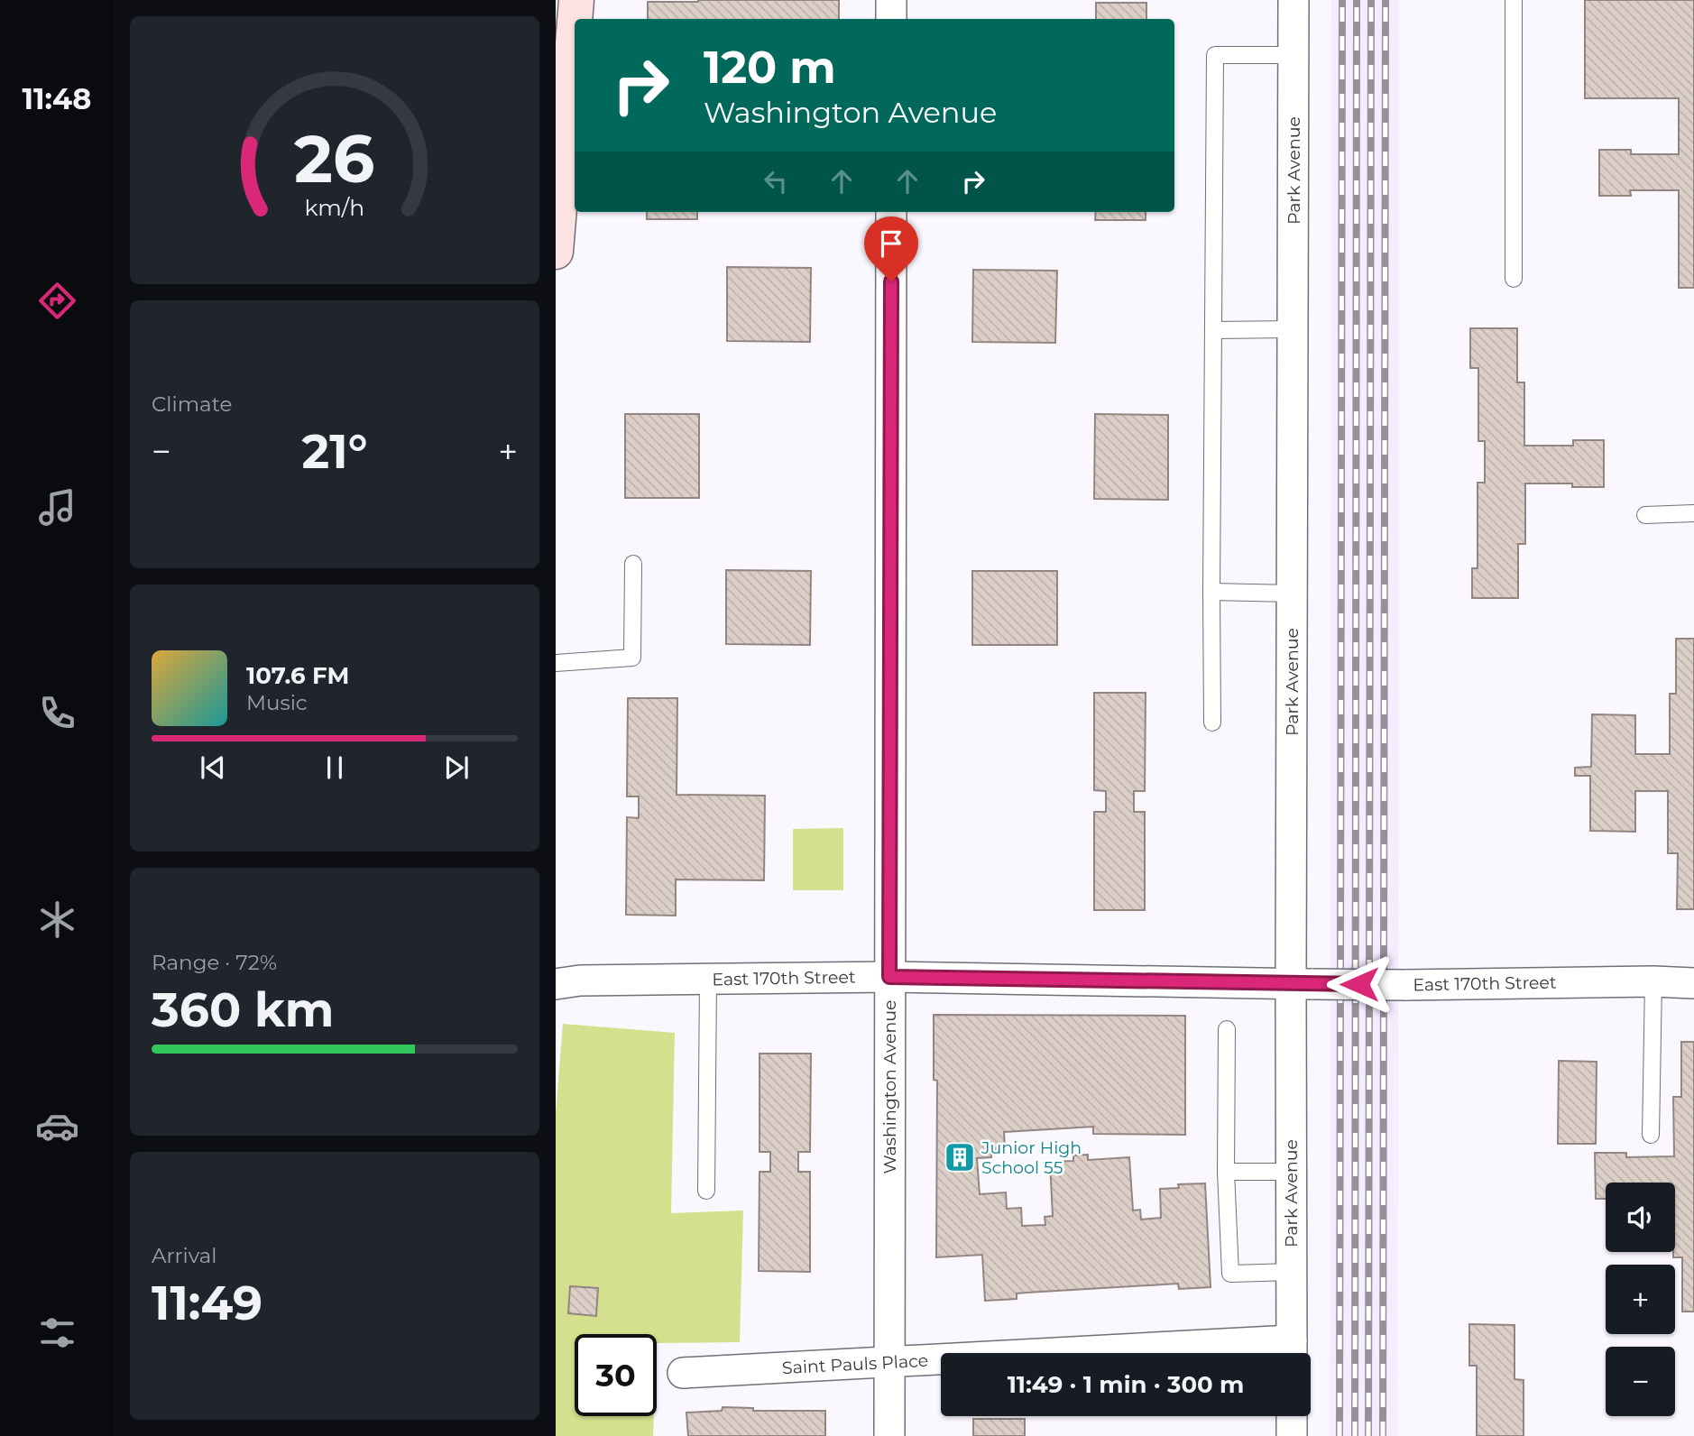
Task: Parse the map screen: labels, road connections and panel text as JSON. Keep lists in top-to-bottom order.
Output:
{
  "streets": {
    "street": [
      "Park Avenue",
      "East 170th Street",
      "Washington Avenue",
      "Saint Pauls Place"
    ]
  },
  "crossings": [
    ["Park Avenue", "East 170th Street"],
    ["Park Avenue", "Saint Pauls Place"],
    ["East 170th Street", "Washington Avenue"],
    ["Washington Avenue", "Saint Pauls Place"]
  ],
  "places": {
    "building": ["Junior High School 55"]
  },
  "page": {
    "tabs": "11:48",
    "turn": ["120 m", "Washington Avenue"],
    "tile": [
      "Climate",
      ["Range · 72%", "360 km"],
      ["Arrival", "11:49"]
    ],
    "heat": ["−", "21°", "+"],
    "song": ["107.6 FM", "Music"],
    "map_buttons": ["+", "−"],
    "limit": "30",
    "trip": "11:49 · 1 min · 300 m",
    "gauge": ["26", "km/h"]
  }
}
